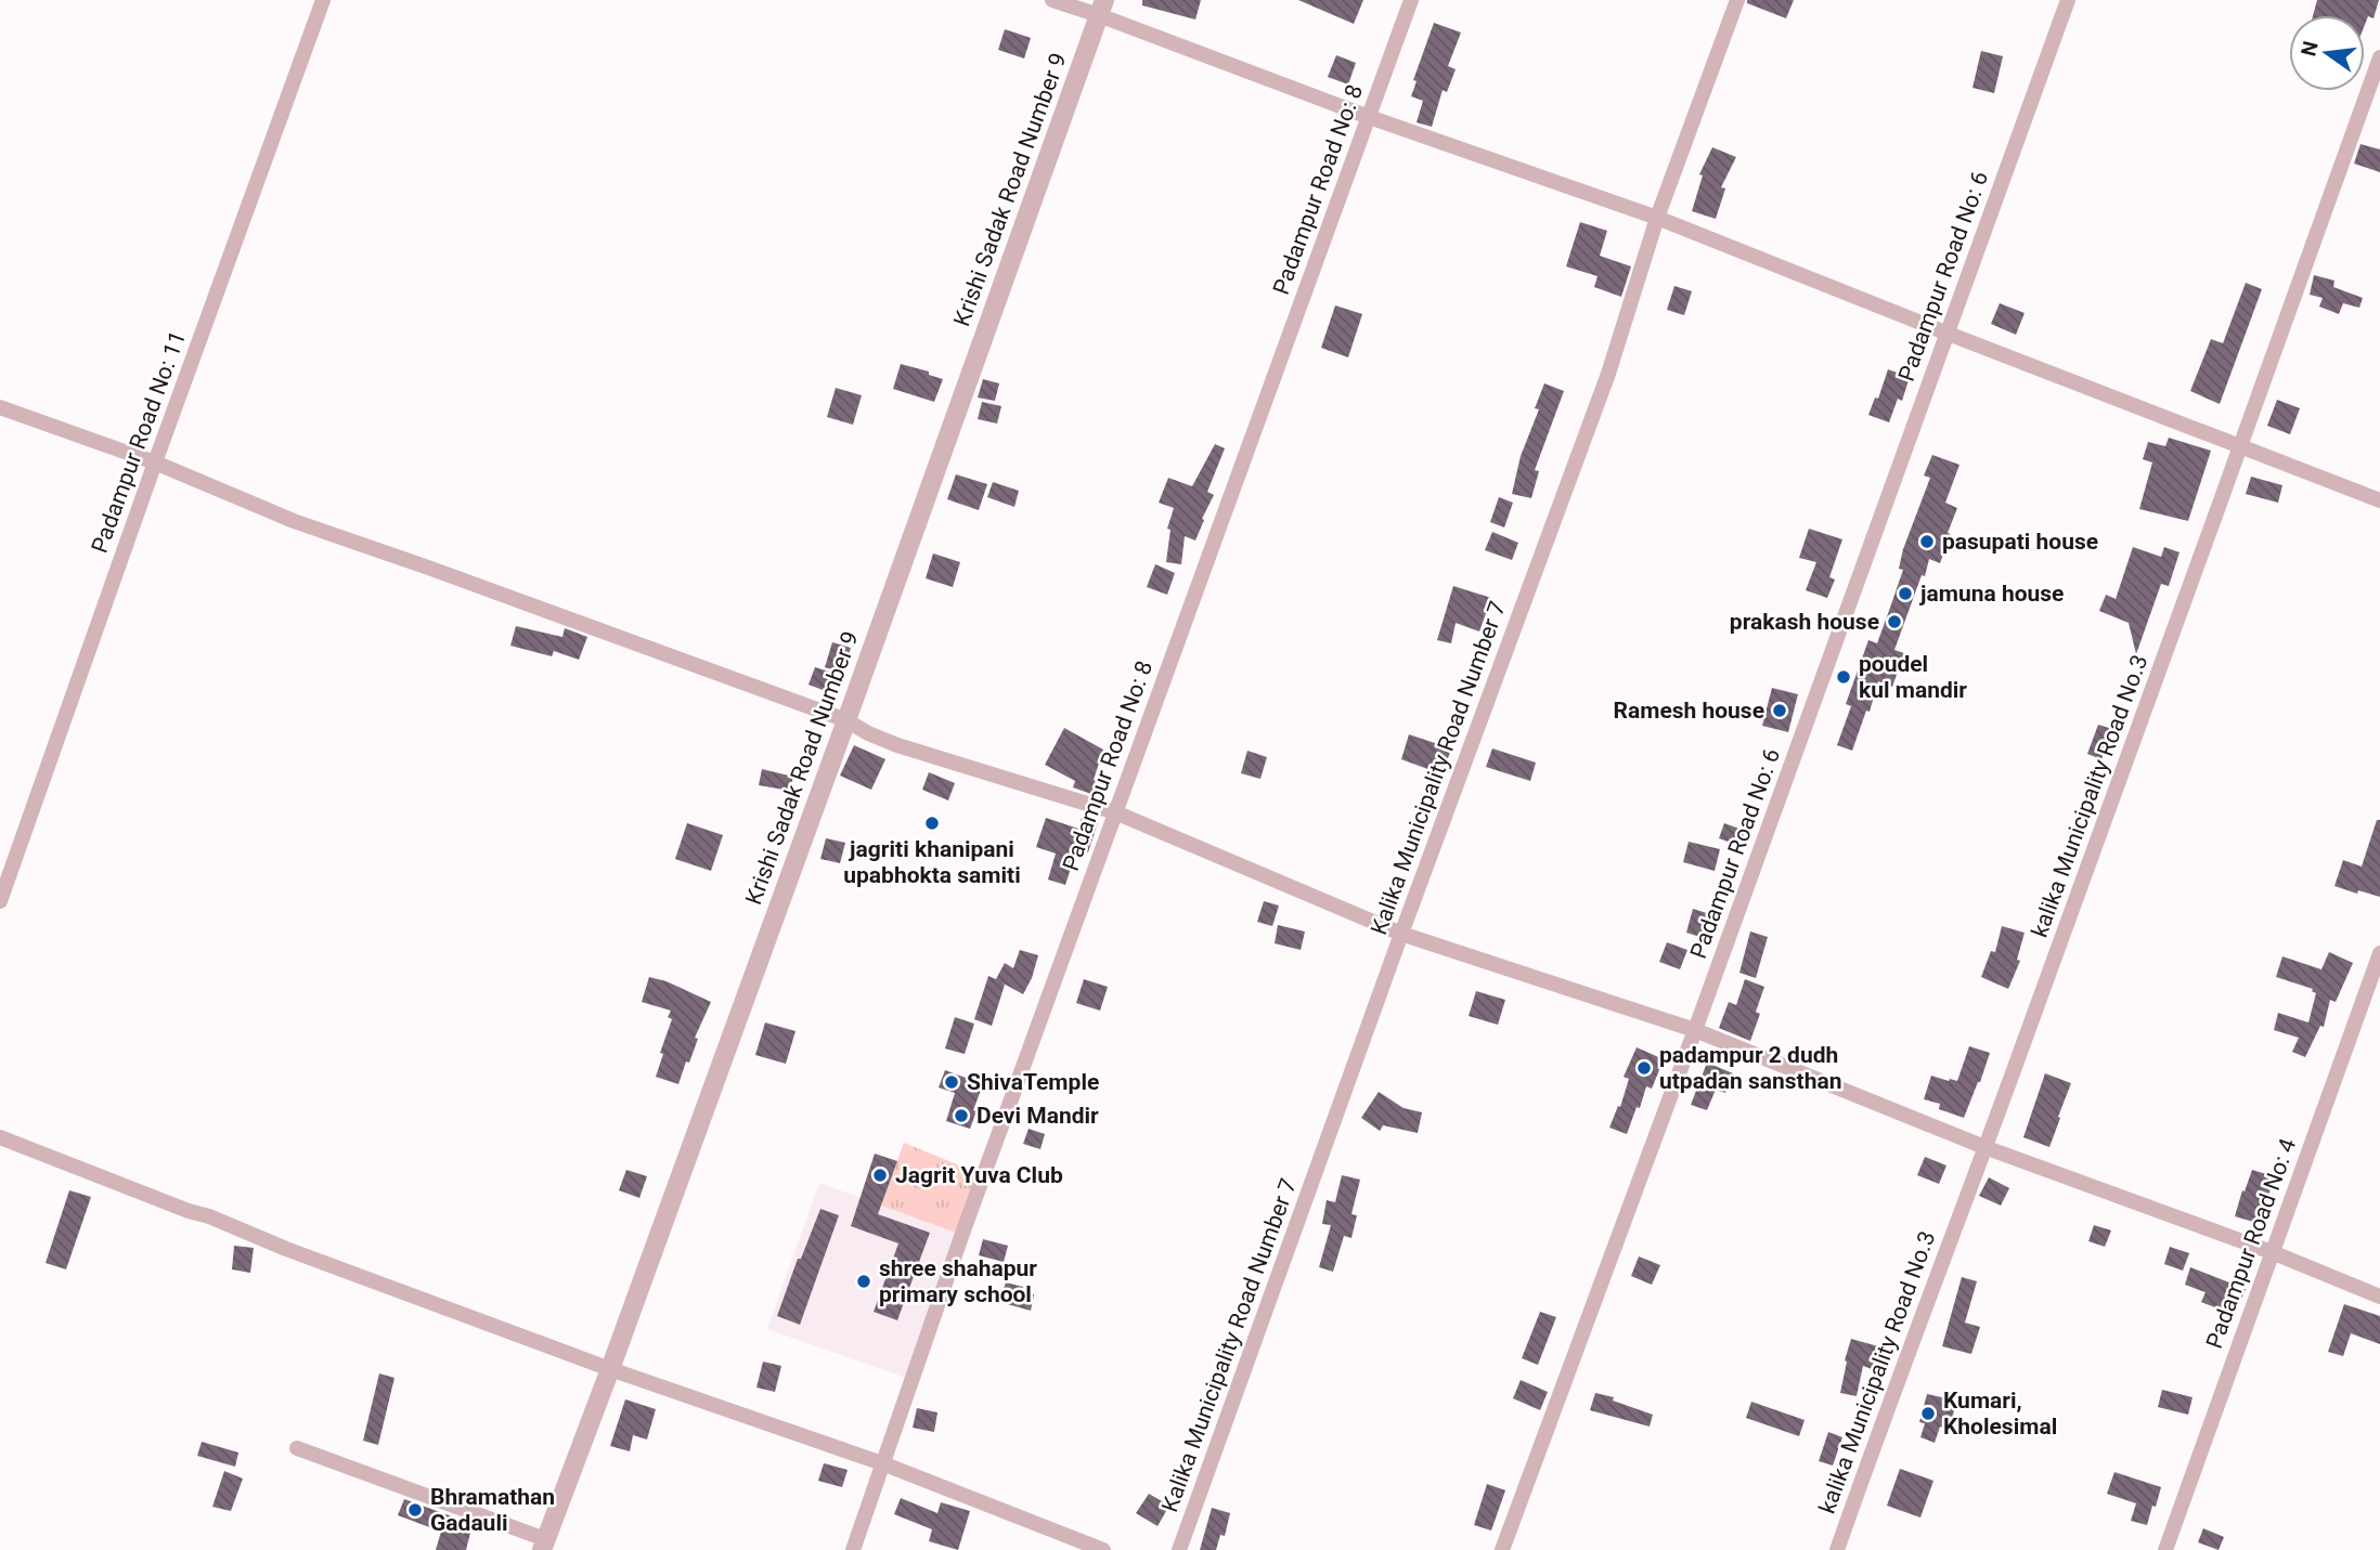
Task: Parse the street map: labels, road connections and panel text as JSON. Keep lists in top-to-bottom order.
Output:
{
  "streets": {
    "street": [
      "Krishi Sadak Road Number 9",
      "Padampur Road No: 8",
      "Padampur Road No: 6",
      "Padampur Road No: 11",
      "Kalika Municipality Road Number 7",
      "kalika Municipality Road No.3",
      "Padampur Road No: 4"
    ]
  },
  "places": [
    "pasupati house",
    "jamuna house",
    "prakash house",
    "poudel kul mandir",
    "Ramesh house",
    "jagriti khanipani upabhokta samiti",
    "padampur 2 dudh utpadan sansthan",
    "ShivaTemple",
    "Devi Mandir",
    "Jagrit Yuva Club",
    "shree shahapur primary school",
    "Kumari, Kholesimal",
    "Bhramathan Gadauli"
  ],
  "north": "left"
}
